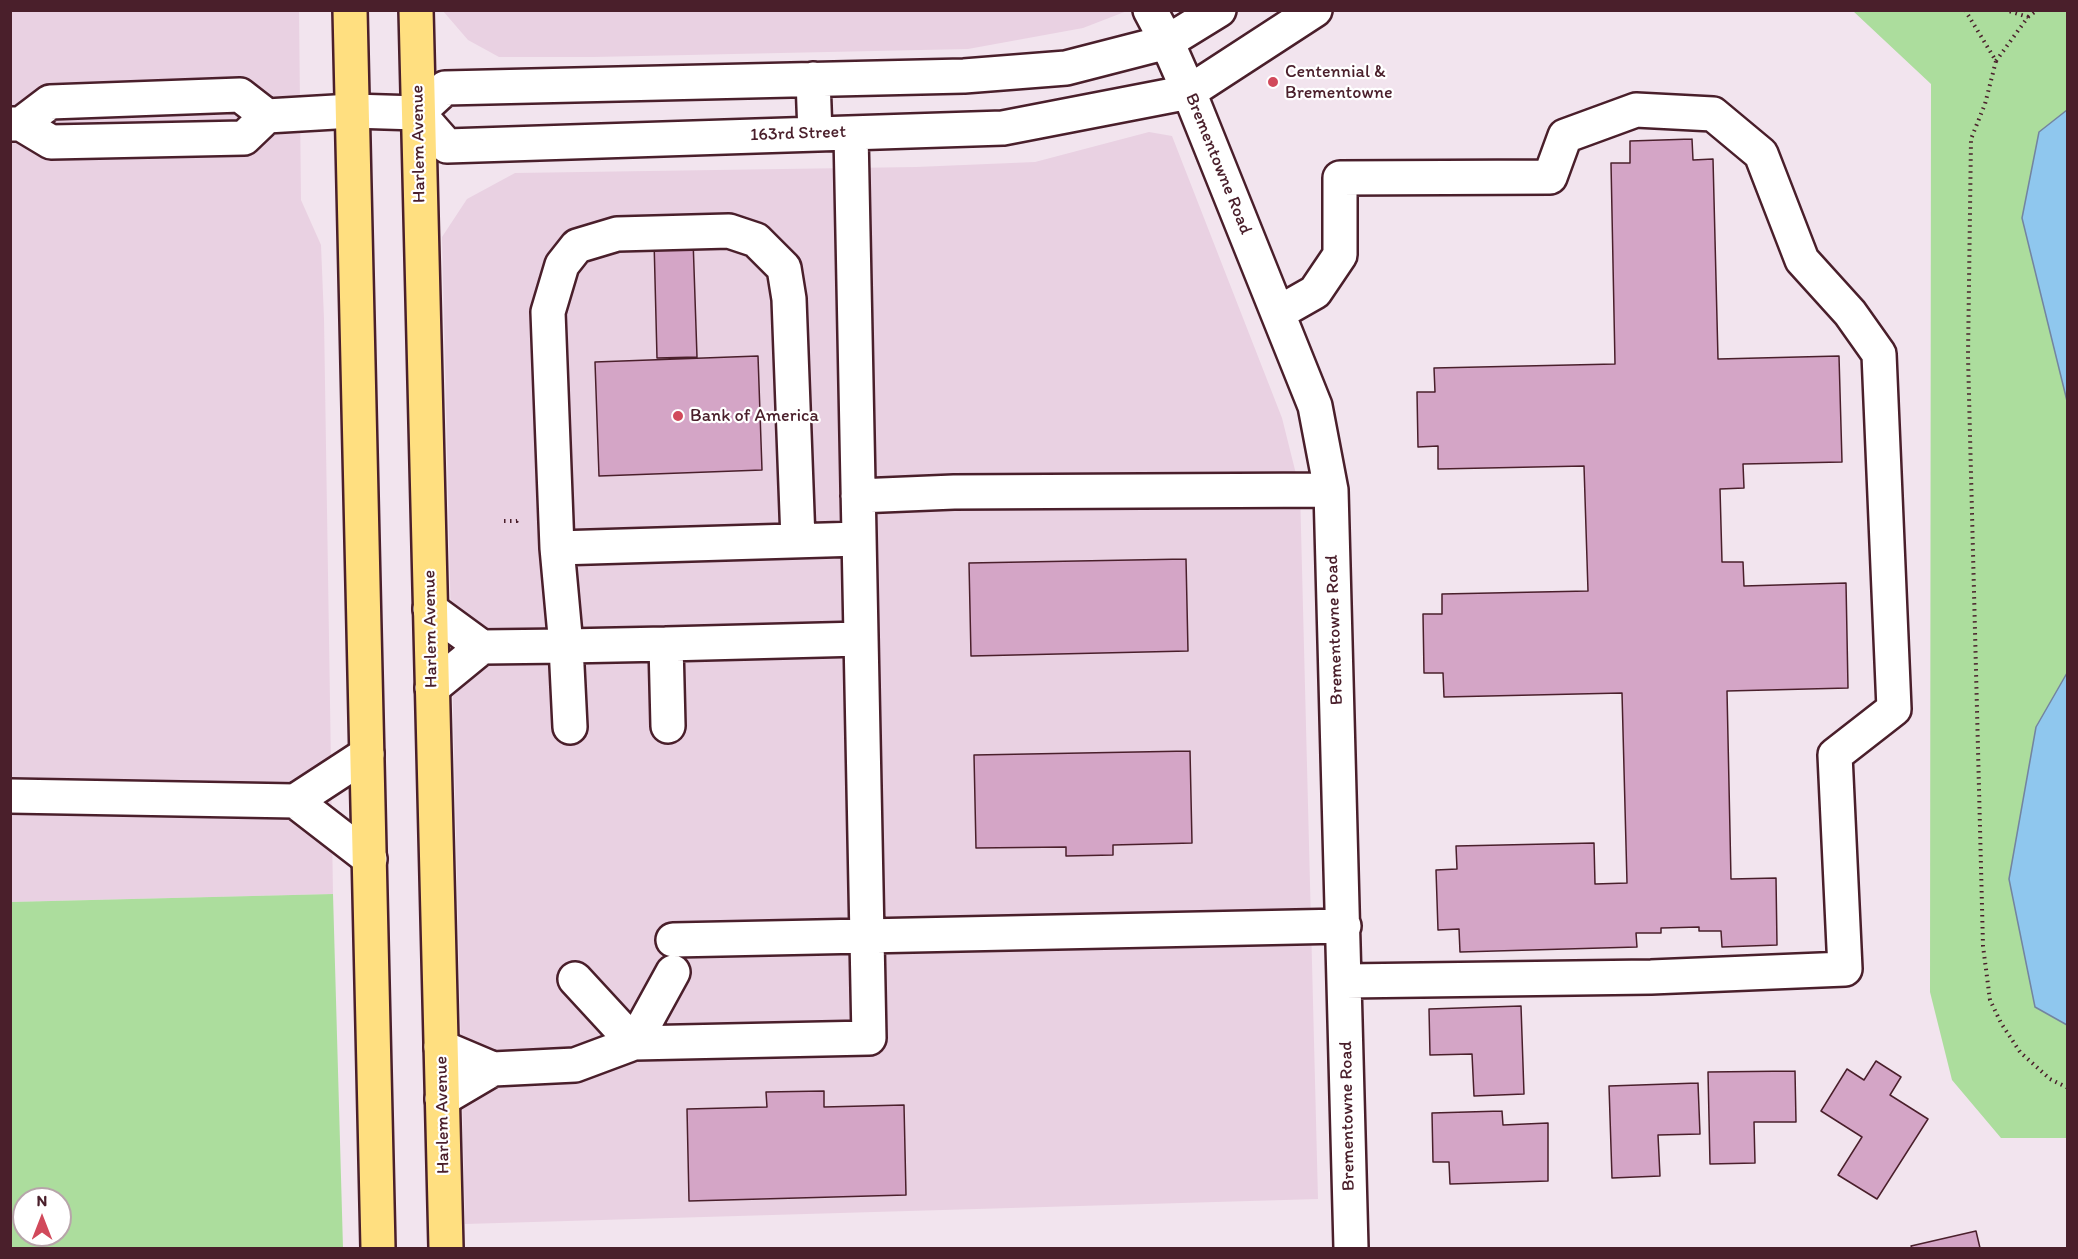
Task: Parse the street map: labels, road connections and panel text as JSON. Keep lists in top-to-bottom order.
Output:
{
  "streets": {
    "main road": ["Harlem Avenue"],
    "street": ["163rd Street", "Brementowne Road"]
  },
  "crossings": [
    ["163rd Street", "Harlem Avenue"],
    ["163rd Street", "Brementowne Road"]
  ],
  "places": ["Centennial & Brementowne", "Bank of America"],
  "north": "top"
}
